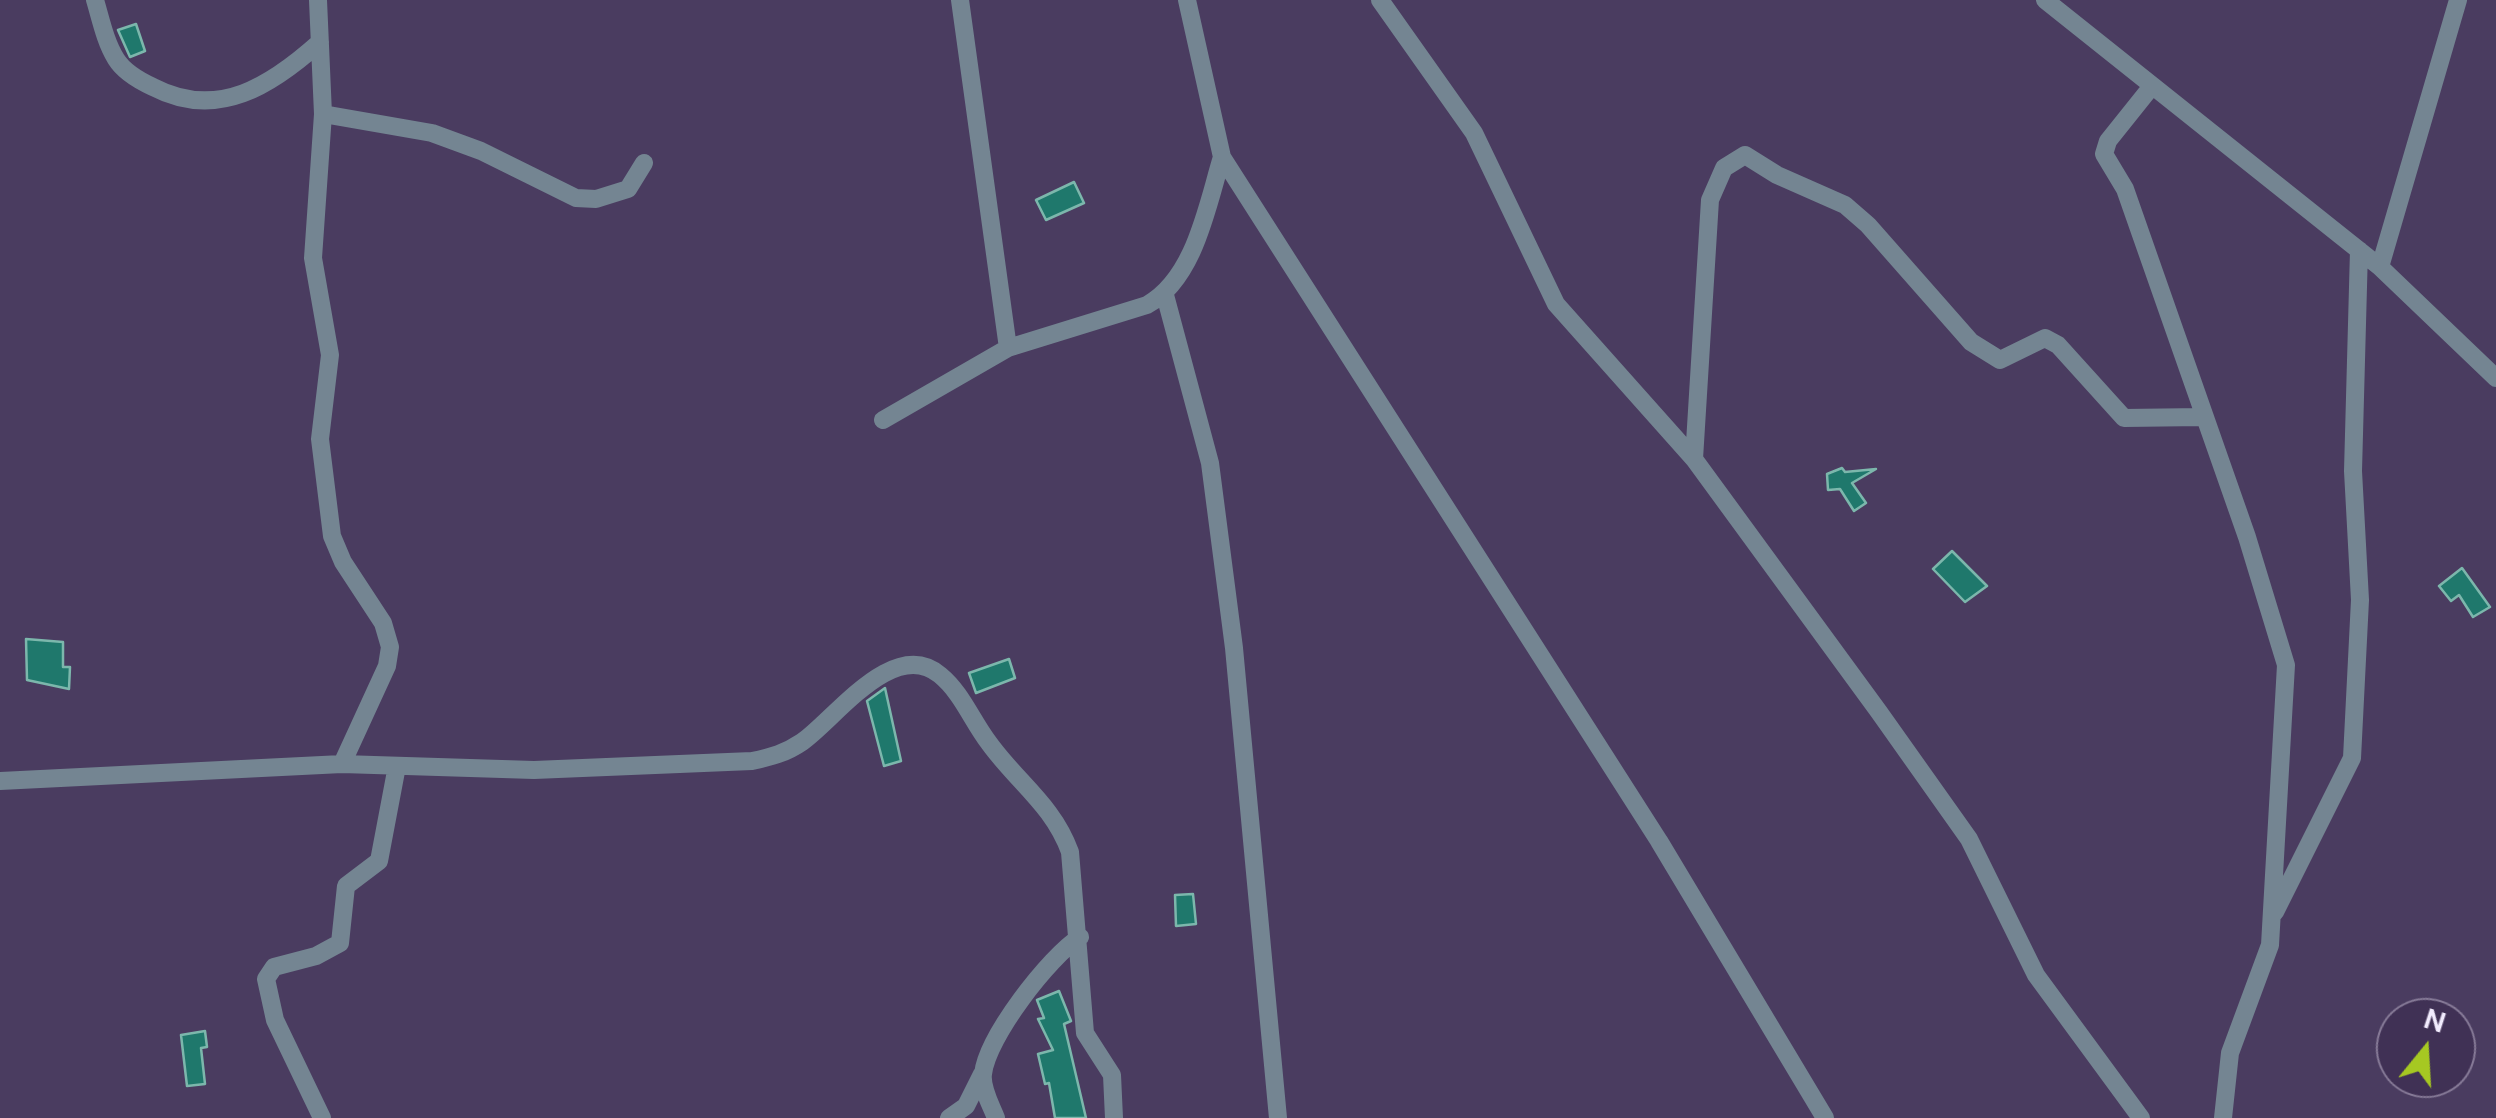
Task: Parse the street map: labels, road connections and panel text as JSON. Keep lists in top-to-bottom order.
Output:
{
  "north": "top"
}
